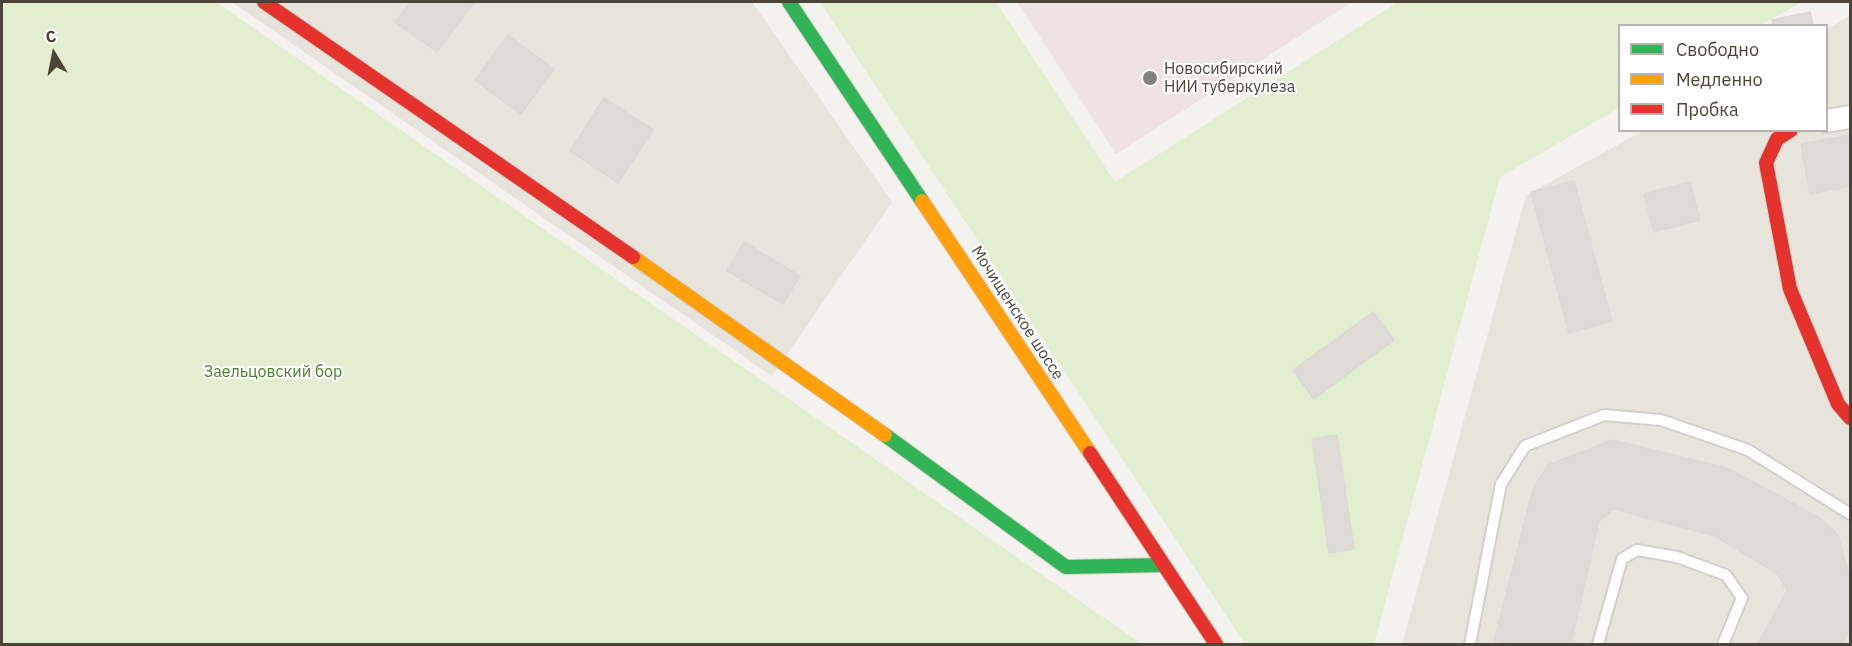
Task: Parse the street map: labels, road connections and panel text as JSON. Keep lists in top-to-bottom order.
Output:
{
  "streets": {
    "street": ["Мочищенское шоссе"]
  },
  "parks": ["Заельцовский бор"],
  "places": ["Новосибирский НИИ туберкулеза"],
  "legend": ["Свободно", "Медленно", "Пробка"],
  "north": "top"
}
